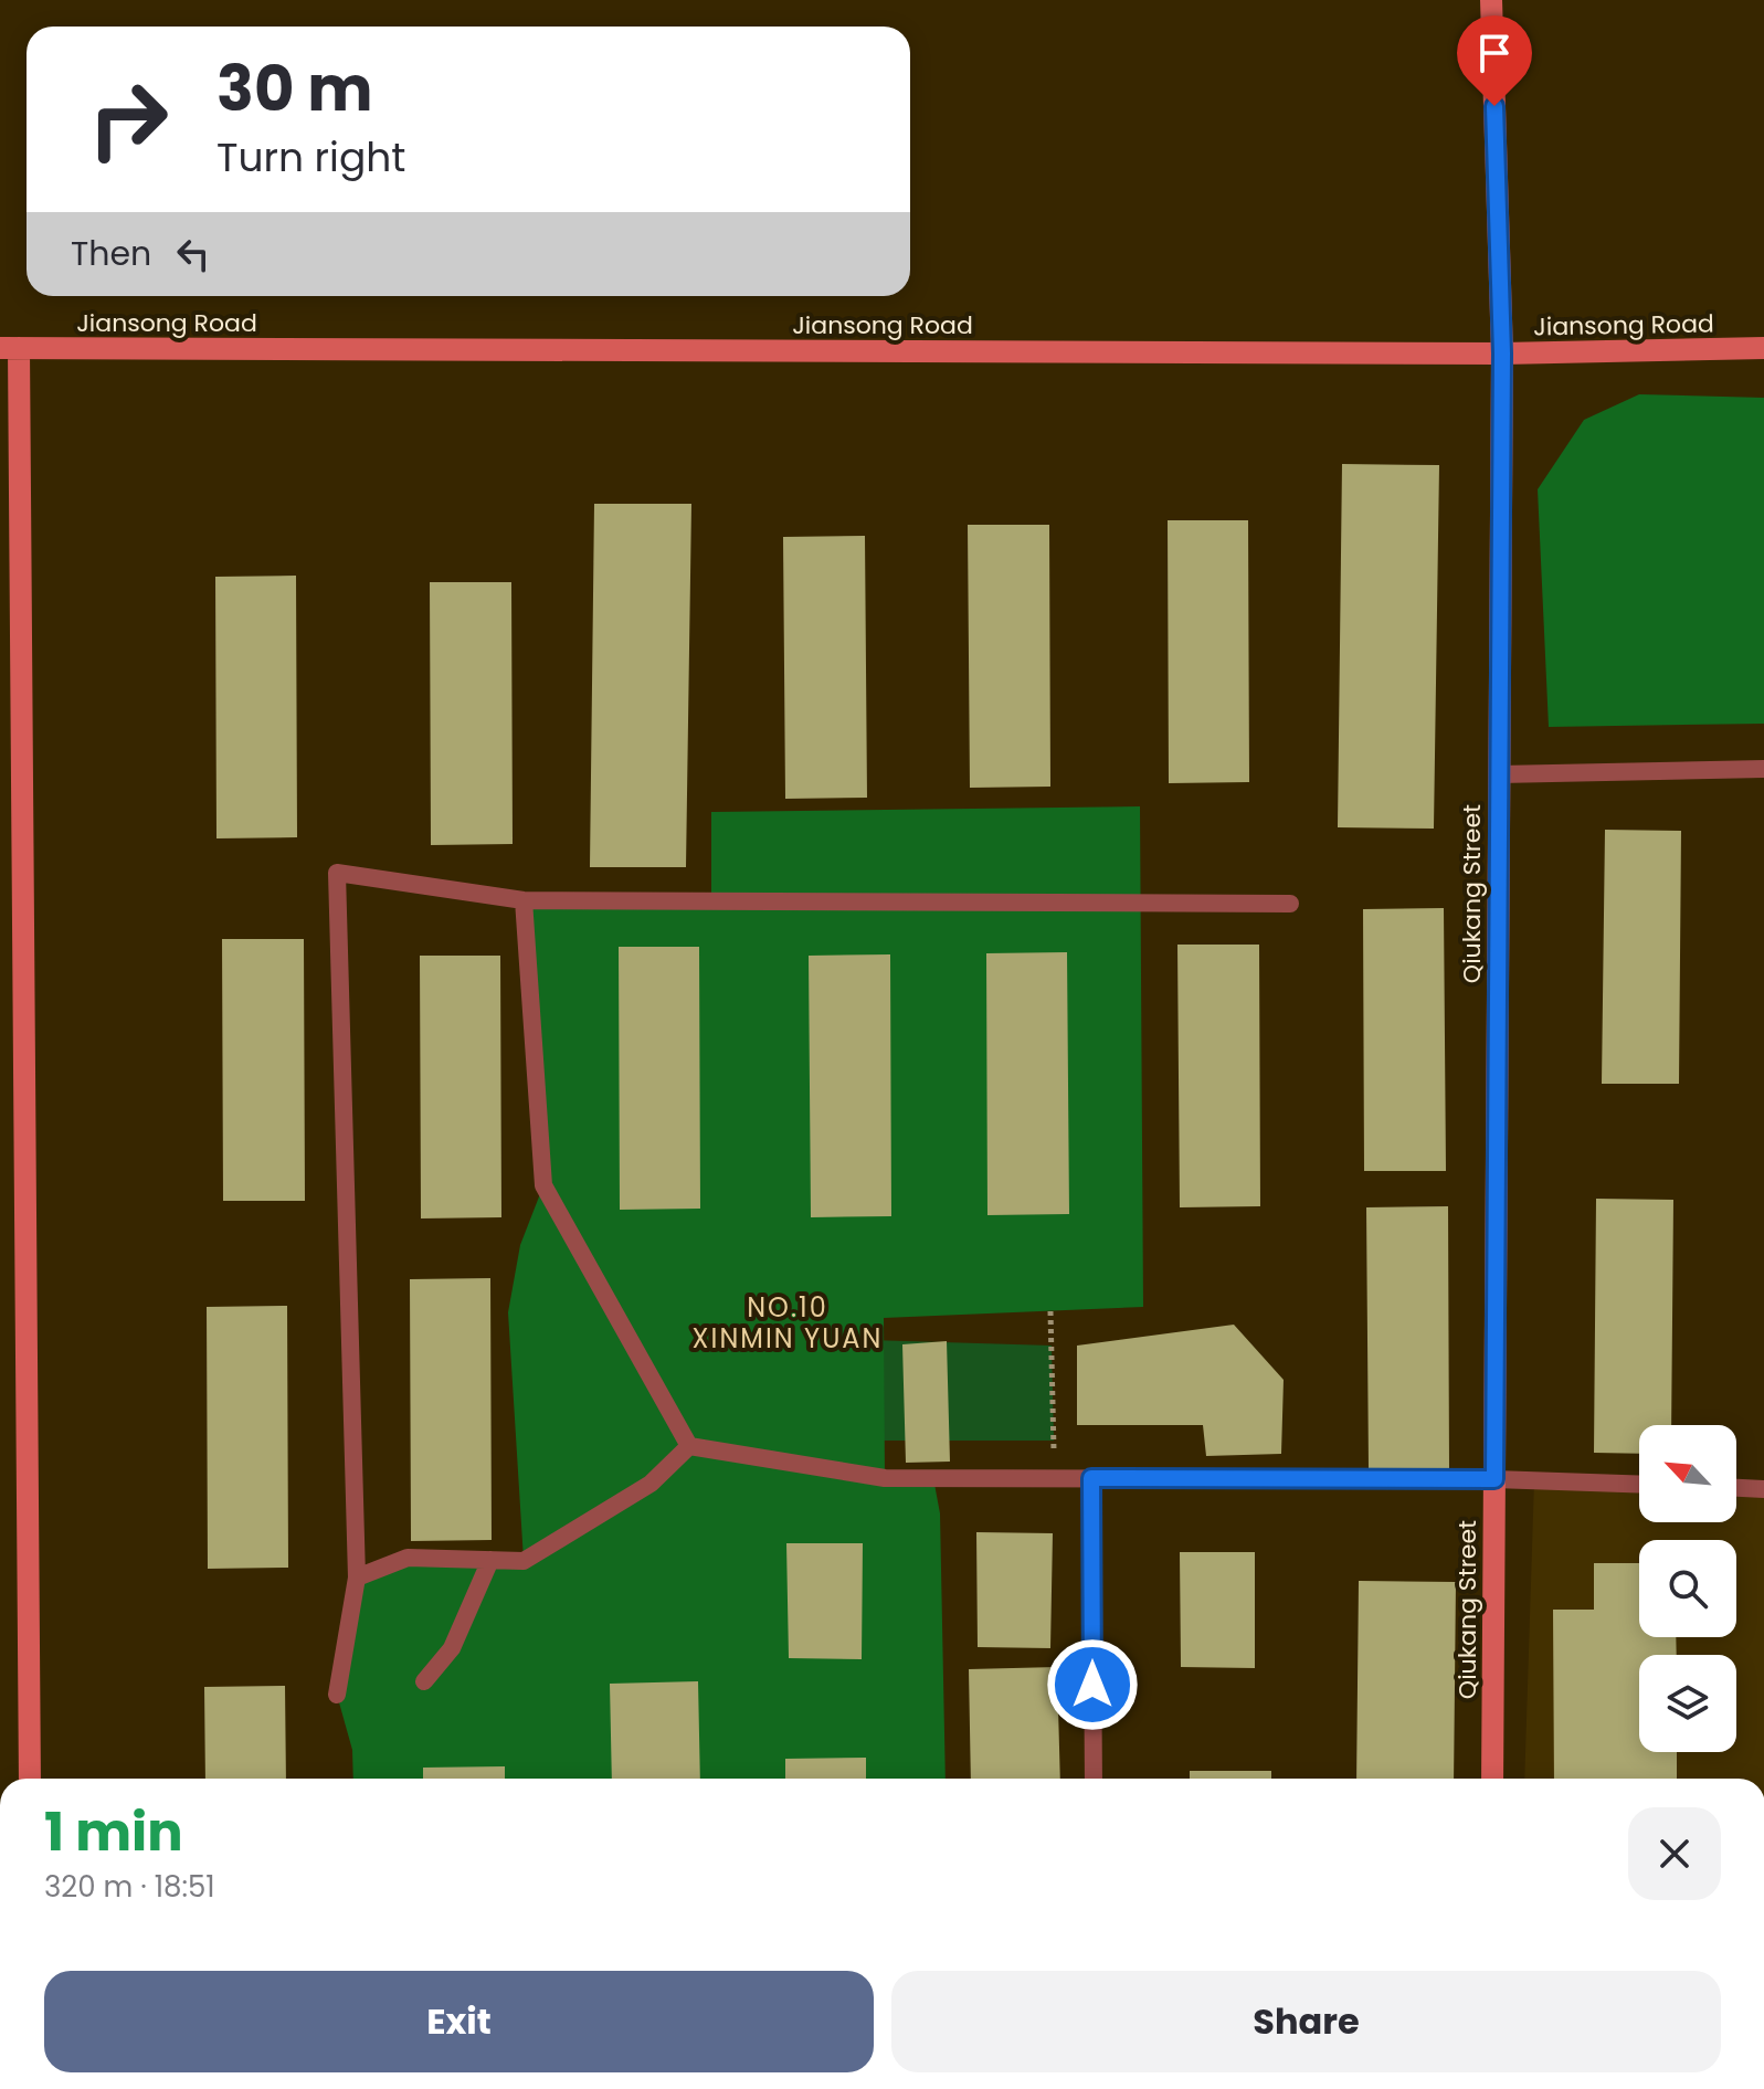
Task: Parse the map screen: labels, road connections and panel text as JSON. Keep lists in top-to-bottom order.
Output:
{
  "streets": {
    "street": ["Jiansong Road", "Qiukang Street"]
  },
  "crossings": [
    ["Jiansong Road", "Qiukang Street"]
  ],
  "districts": ["NO.10 XINMIN YUAN"],
  "north": "top left",
  "page": {
    "turn": ["30 m", "Turn right"],
    "then": "Then",
    "heading": ["1 min", "320 m · 18:51"],
    "buttons": ["Exit", "Share"]
  }
}
